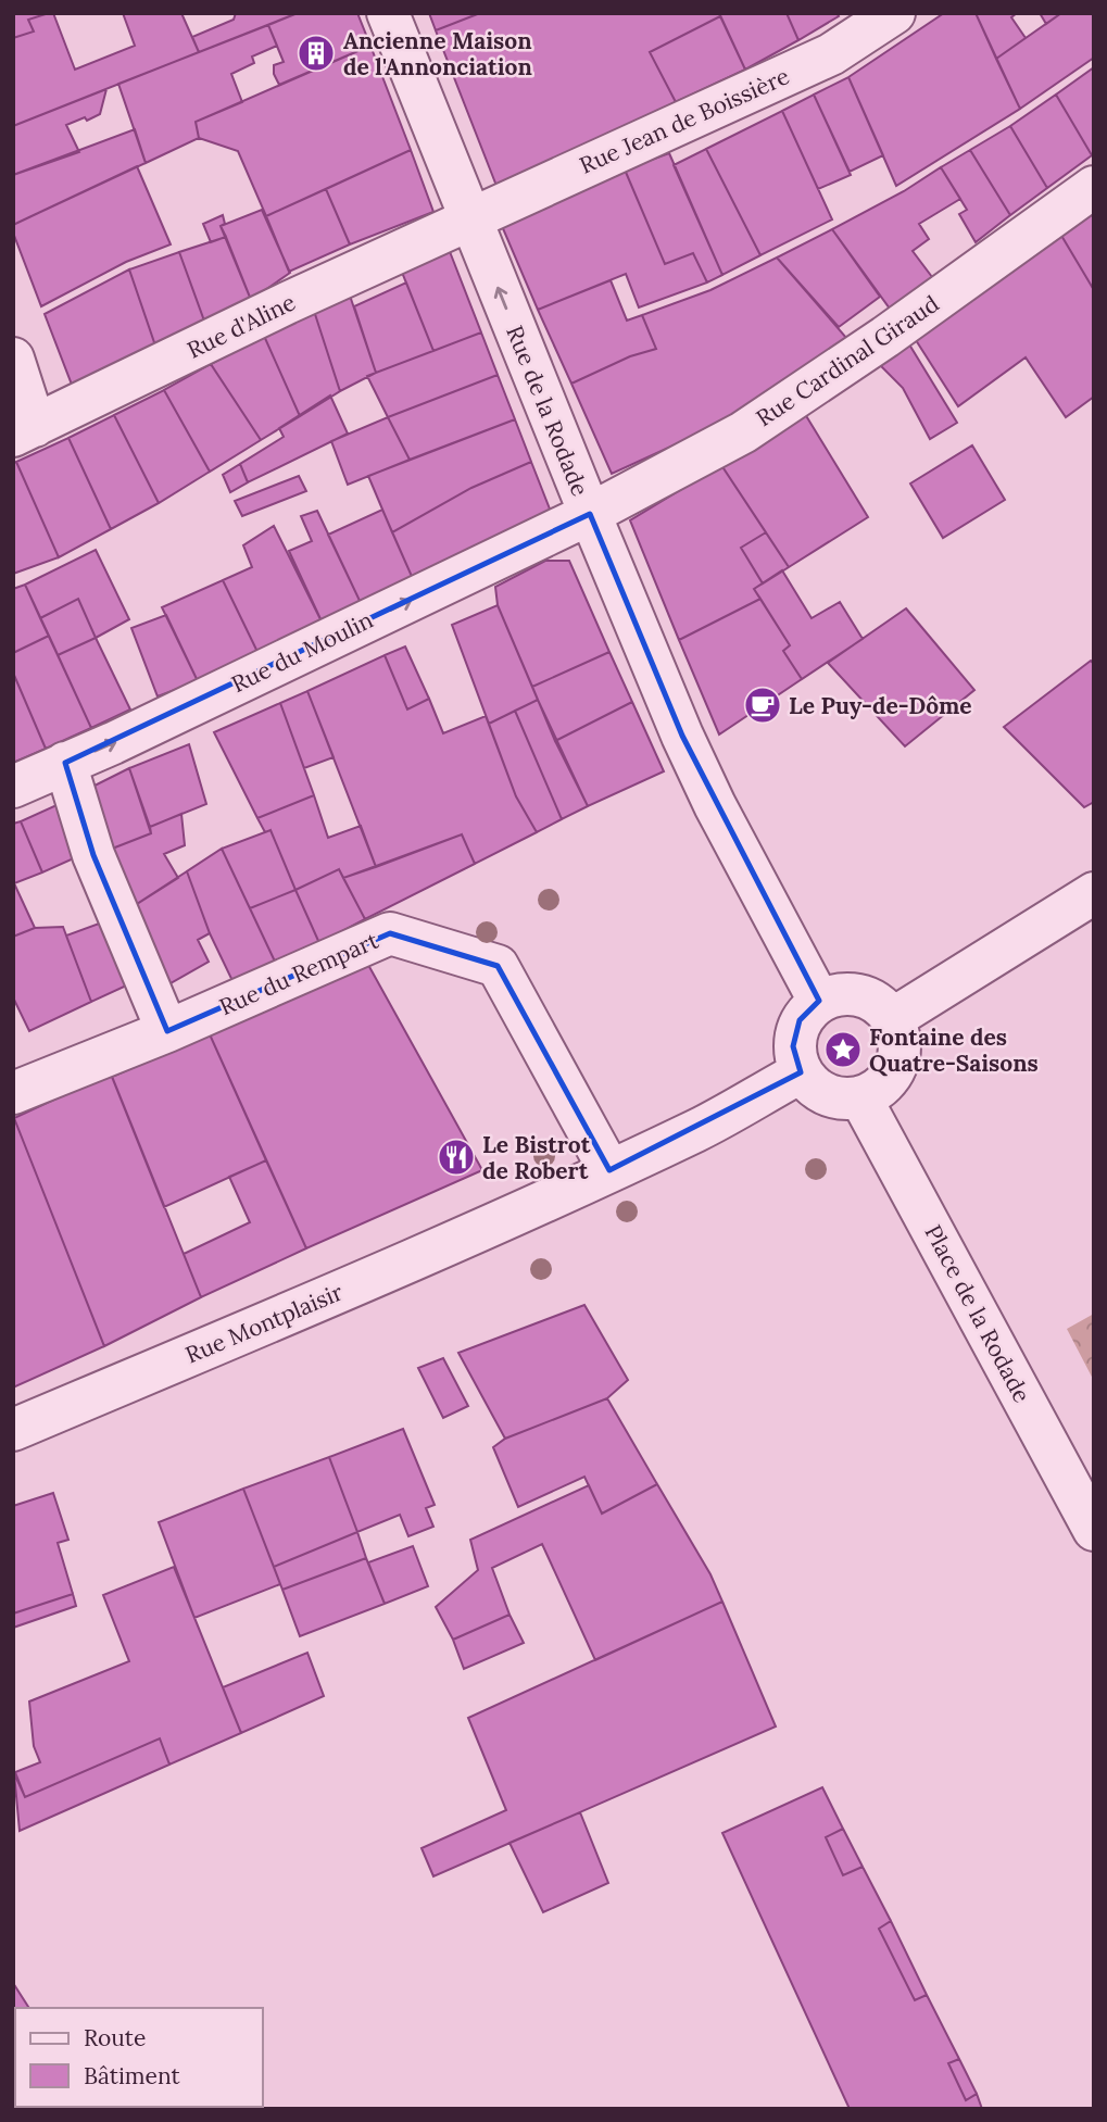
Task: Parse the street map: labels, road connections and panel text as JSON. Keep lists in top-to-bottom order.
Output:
{
  "streets": {
    "street": [
      "Rue Jean de Boissière",
      "Rue d'Aline",
      "Rue Cardinal Giraud",
      "Rue de la Rodade",
      "Rue du Moulin",
      "Rue du Rempart",
      "Place de la Rodade",
      "Rue Montplaisir"
    ]
  },
  "crossings": [
    ["Rue Jean de Boissière", "Rue d'Aline"],
    ["Rue Jean de Boissière", "Rue de la Rodade"],
    ["Rue d'Aline", "Rue de la Rodade"],
    ["Rue Cardinal Giraud", "Rue de la Rodade"],
    ["Rue Cardinal Giraud", "Rue du Moulin"],
    ["Rue de la Rodade", "Rue du Moulin"],
    ["Rue de la Rodade", "Place de la Rodade"],
    ["Rue du Rempart", "Rue Montplaisir"]
  ],
  "one_way": ["Rue du Moulin"],
  "places": {
    "building": ["Ancienne Maison de l'Annonciation"],
    "cafe": ["Le Puy-de-Dôme"],
    "place": ["Fontaine des Quatre-Saisons"],
    "restaurant": ["Le Bistrot de Robert"]
  },
  "legend": ["Route", "Bâtiment"]
}
